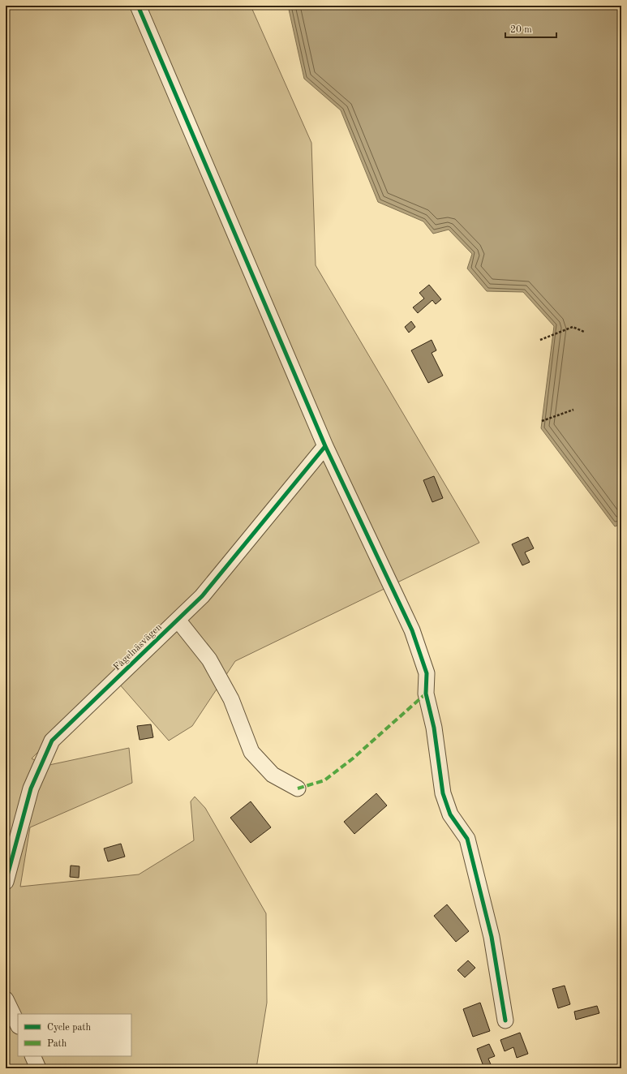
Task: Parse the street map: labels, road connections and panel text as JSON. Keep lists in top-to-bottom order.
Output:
{
  "streets": {
    "street": ["Fågelnäsvägen"]
  },
  "legend": ["Cycle path", "Path"],
  "scale_bar": "20 m"
}
